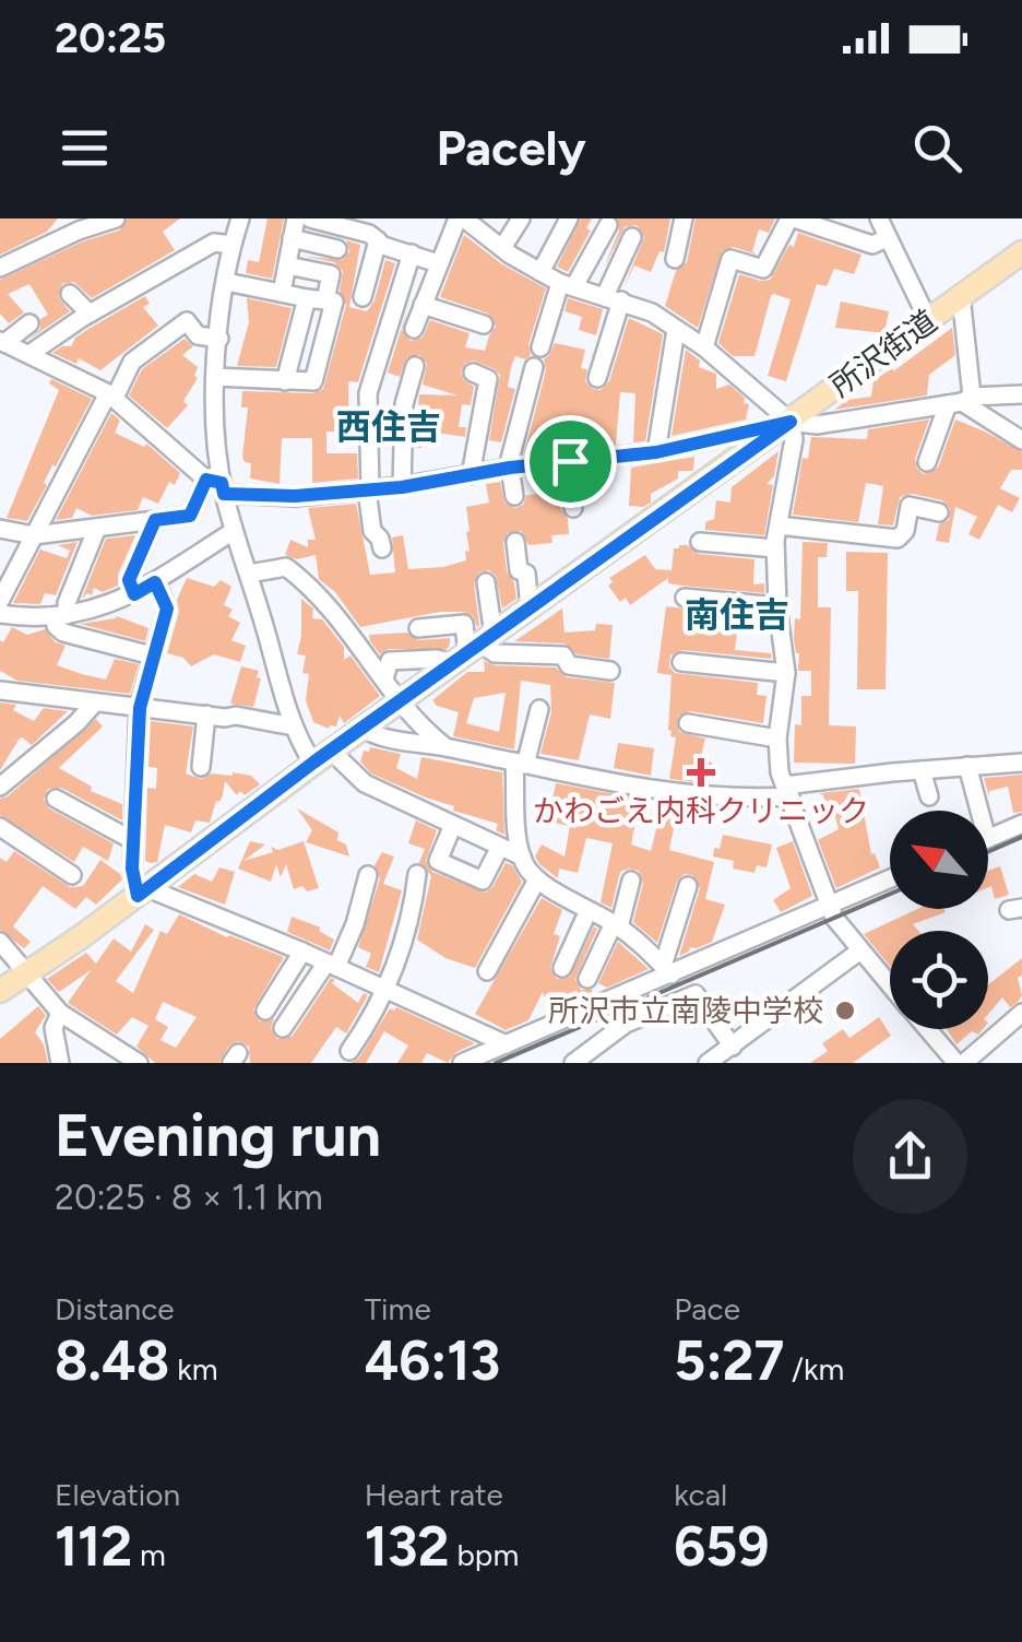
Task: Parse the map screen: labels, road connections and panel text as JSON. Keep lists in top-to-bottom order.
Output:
{
  "streets": {
    "main road": ["所沢街道"]
  },
  "districts": ["西住吉", "南住吉"],
  "places": {
    "health": ["かわごえ内科クリニック"],
    "other": ["所沢市立南陵中学校"]
  },
  "north": "top left",
  "page": {
    "status": "20:25",
    "header": "Pacely",
    "heading": ["Evening run", "20:25 · 8 × 1.1 km"],
    "stats": [
      ["Distance", "8.48 km"],
      ["Time", "46:13"],
      ["Pace", "5:27 /km"],
      ["Elevation", "112 m"],
      ["Heart rate", "132 bpm"],
      ["kcal", "659"]
    ]
  }
}
